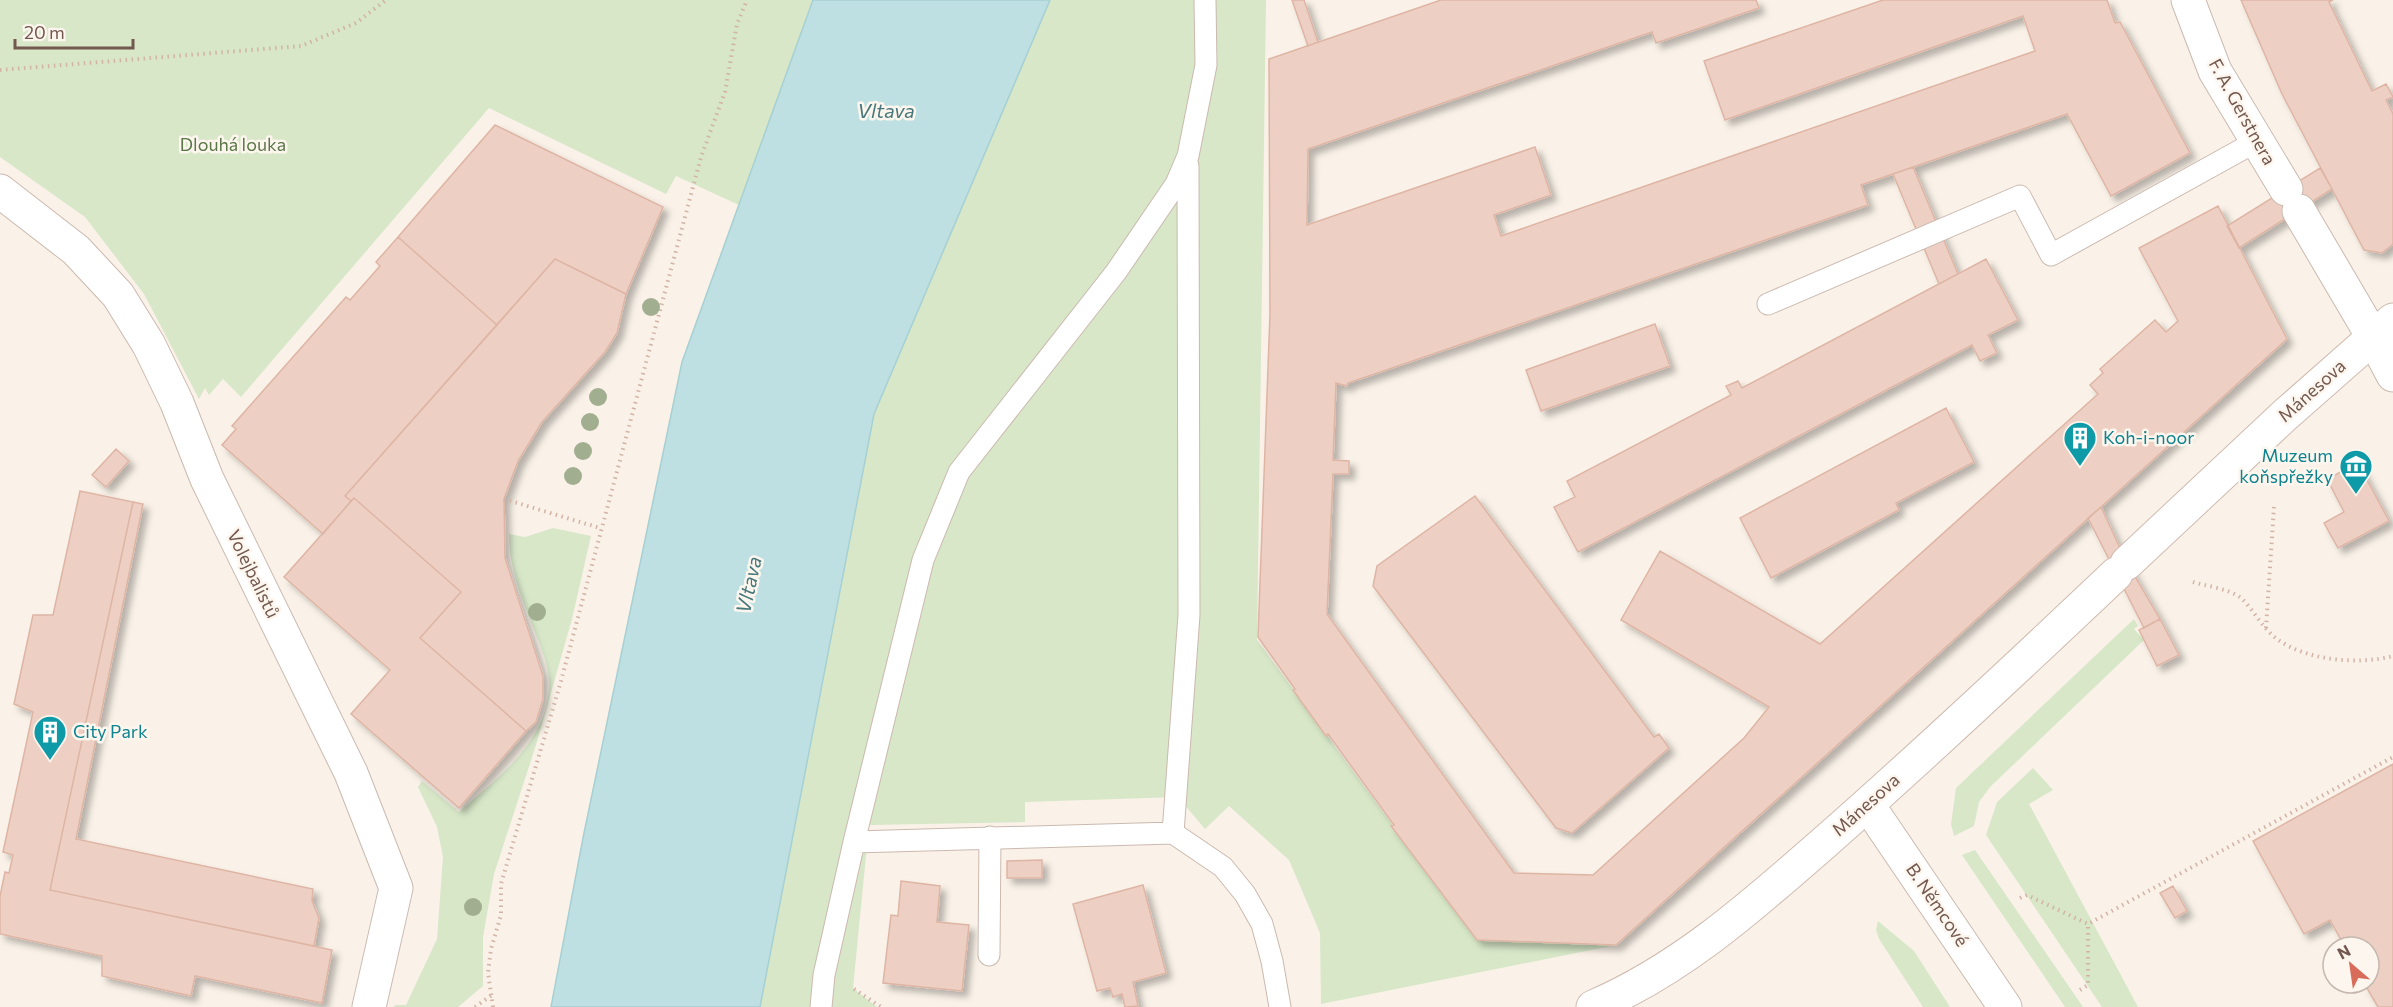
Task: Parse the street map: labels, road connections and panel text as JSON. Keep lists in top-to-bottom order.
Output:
{
  "streets": {
    "street": [
      "F. A. Gerstnera",
      "Mánesova",
      "Volejbalistů",
      "B. Němcové"
    ]
  },
  "crossings": [
    ["F. A. Gerstnera", "Mánesova"],
    ["Mánesova", "B. Němcové"]
  ],
  "water": ["Vltava"],
  "parks": ["Dlouhá louka"],
  "places": {
    "building": ["Koh-i-noor", "City Park"],
    "museum": ["Muzeum koňspřežky"]
  },
  "scale_bar": "20 m",
  "north": "top left"
}
